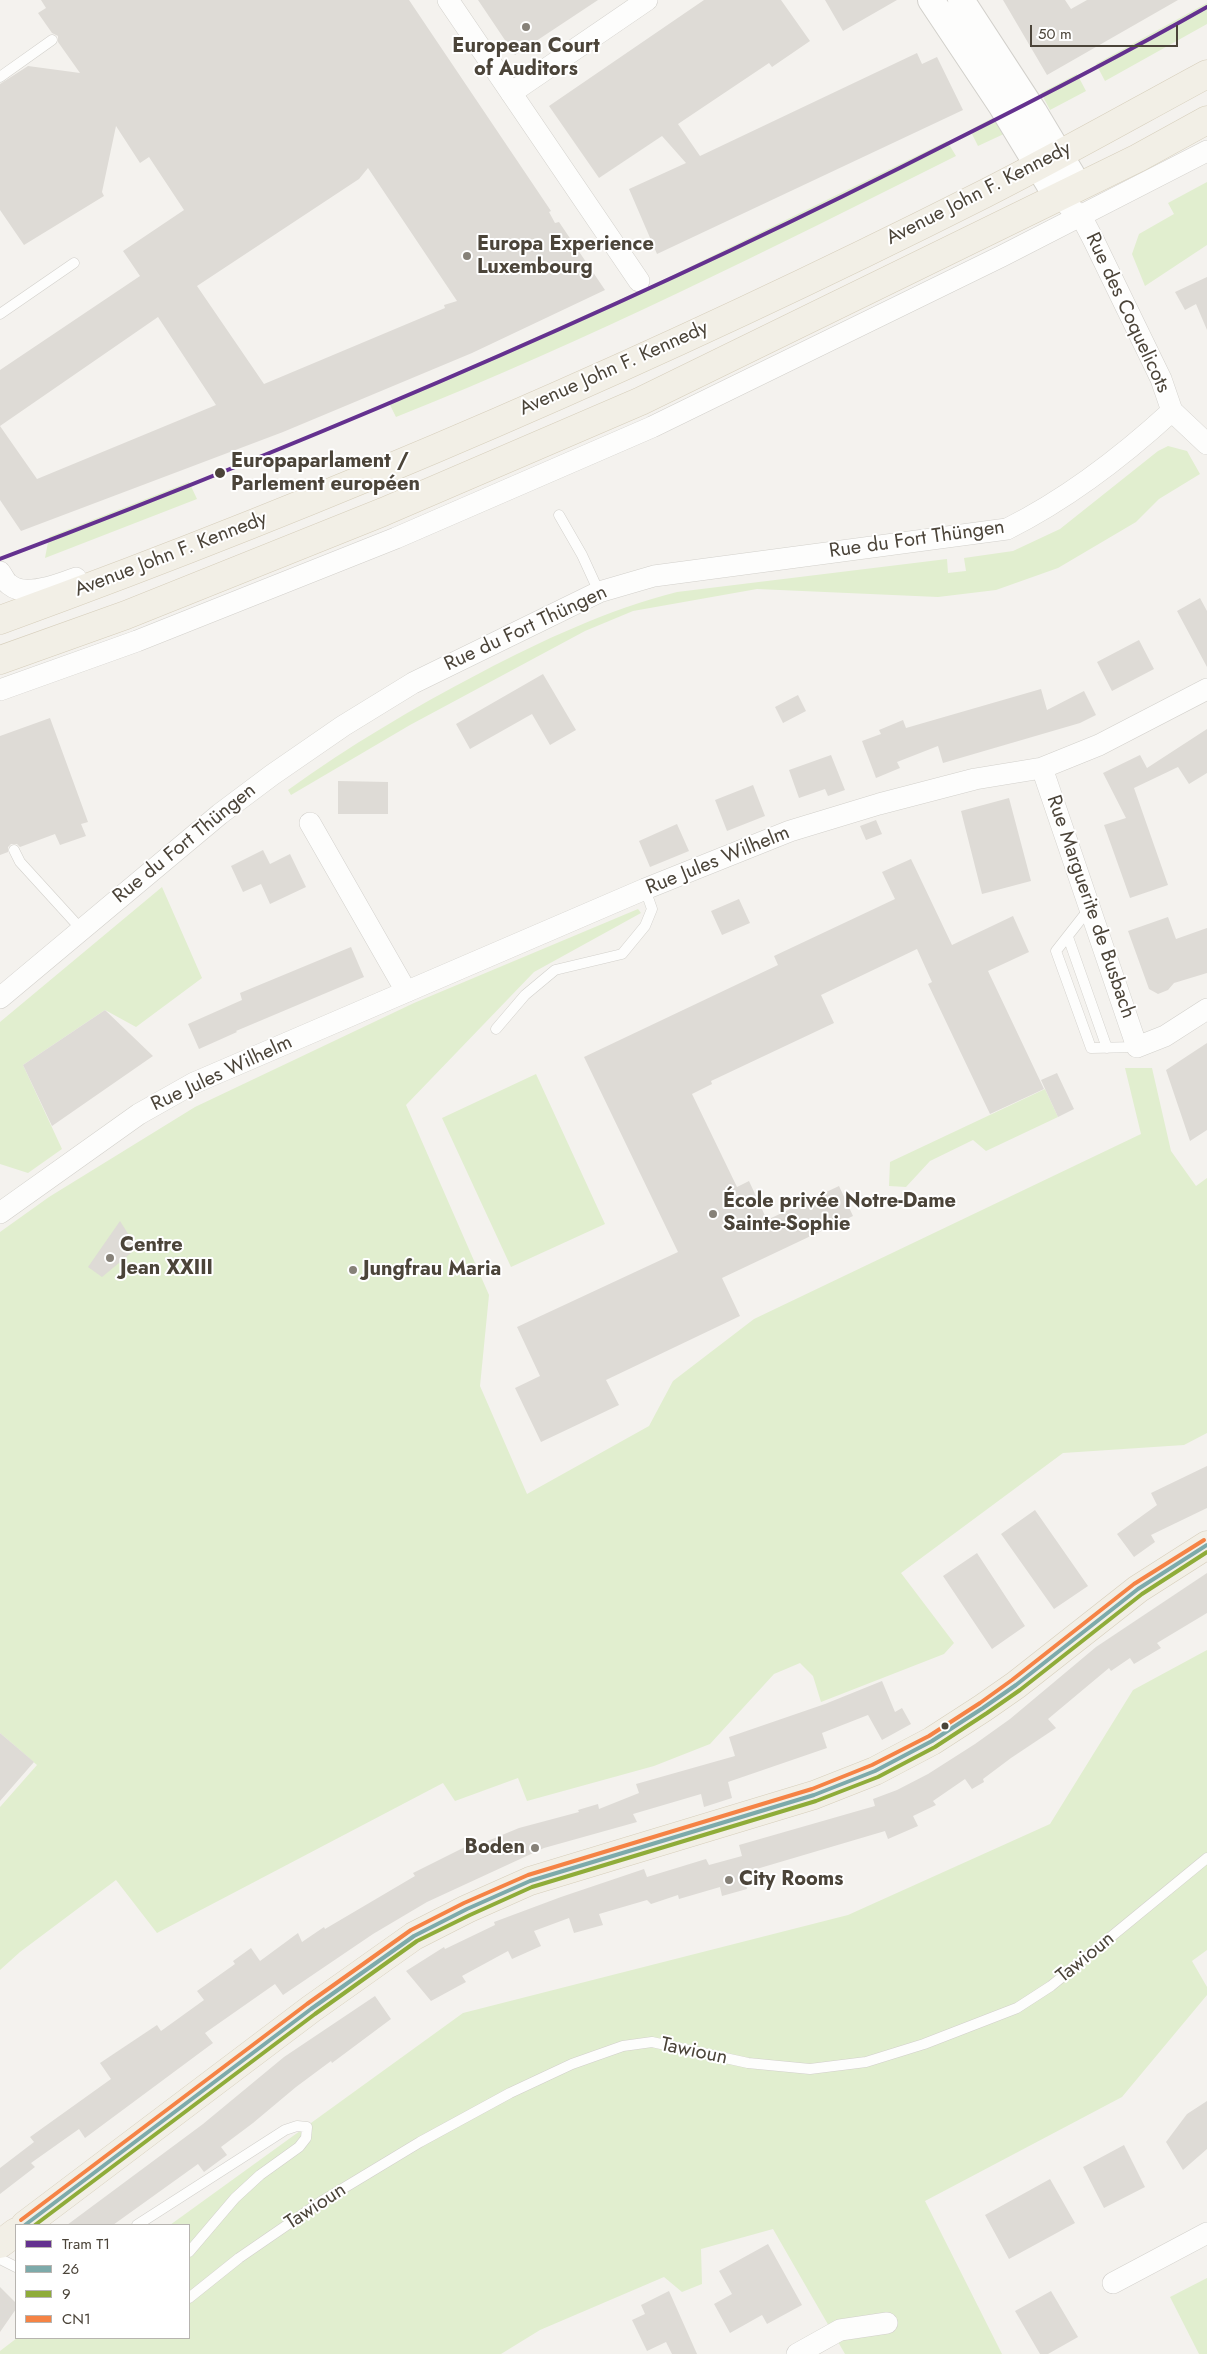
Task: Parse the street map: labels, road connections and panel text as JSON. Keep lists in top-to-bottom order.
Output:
{
  "streets": {
    "main road": ["Avenue John F. Kennedy"],
    "street": [
      "Rue des Coquelicots",
      "Rue du Fort Thüngen",
      "Rue Jules Wilhelm",
      "Rue Marguerite de Busbach"
    ],
    "lane": ["Tawioun"]
  },
  "crossings": [
    ["Avenue John F. Kennedy", "Rue des Coquelicots"],
    ["Rue des Coquelicots", "Rue du Fort Thüngen"],
    ["Rue Jules Wilhelm", "Rue Marguerite de Busbach"]
  ],
  "places": [
    "European Court of Auditors",
    "Europa Experience Luxembourg",
    "Europaparlament / Parlement européen",
    "École privée Notre-Dame Sainte-Sophie",
    "Centre Jean XXIII",
    "Jungfrau Maria",
    "Boden",
    "City Rooms"
  ],
  "lines": [
    "tram line T1",
    "transit line CN1",
    "transit line 26",
    "transit line 9"
  ],
  "legend": [
    "Tram T1",
    "26",
    "9",
    "CN1"
  ],
  "scale_bar": "50 m"
}
